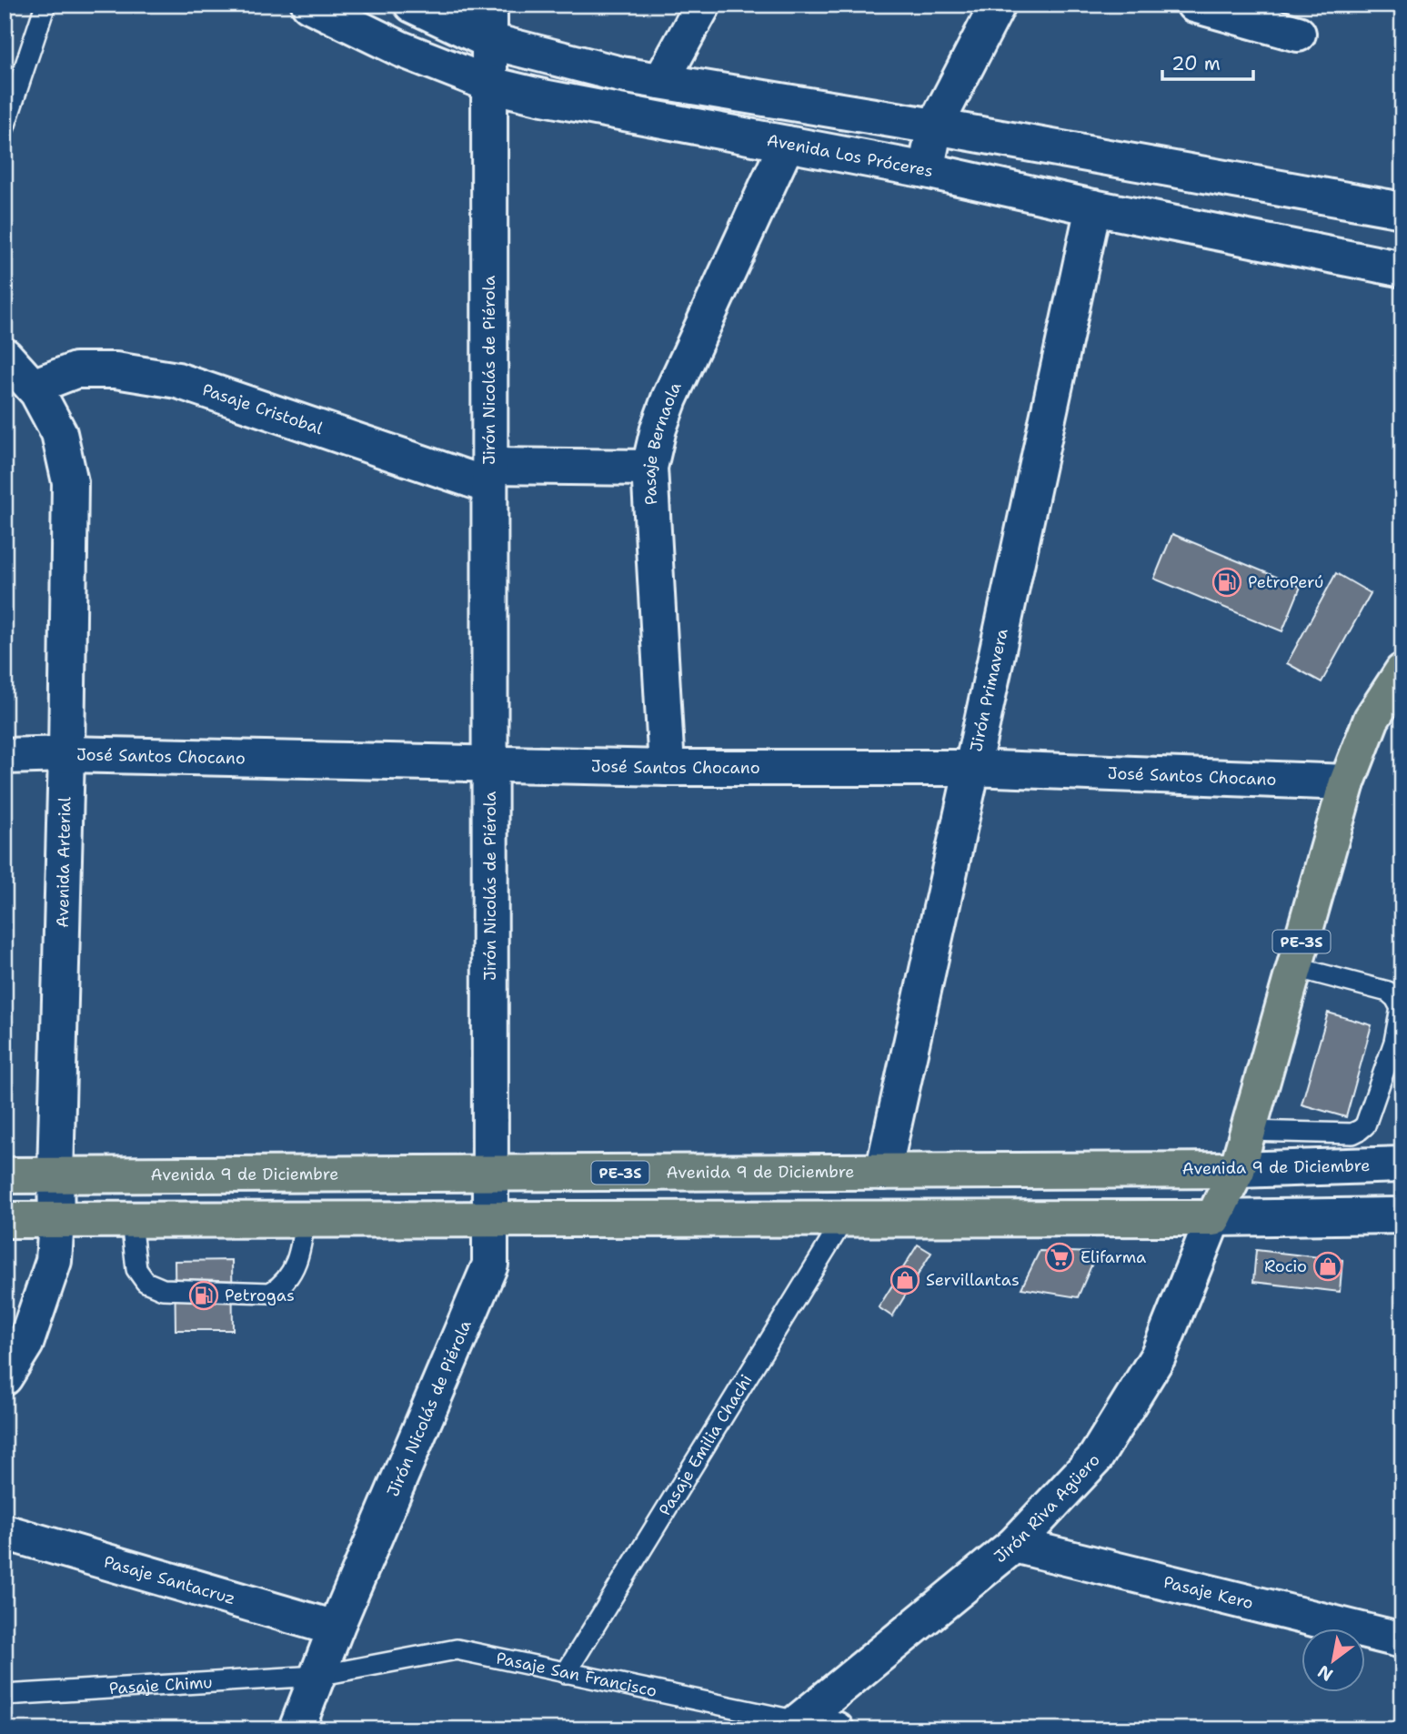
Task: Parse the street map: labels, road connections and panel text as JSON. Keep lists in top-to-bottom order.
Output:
{
  "streets": {
    "highway": ["PE-3S", "Avenida 9 de Diciembre"],
    "street": [
      "Avenida Los Próceres",
      "Jirón Nicolás de Piérola",
      "Pasaje Cristobal",
      "Pasaje Bernaola",
      "Jirón Primavera",
      "José Santos Chocano",
      "Avenida Arterial",
      "Jirón Riva Agüero",
      "Pasaje Santacruz",
      "Pasaje Kero",
      "Pasaje San Francisco"
    ],
    "lane": ["Pasaje Emilia Chachi", "Pasaje Chimu"]
  },
  "crossings": [
    ["Avenida Los Próceres", "Jirón Nicolás de Piérola"],
    ["Avenida Los Próceres", "Pasaje Bernaola"],
    ["Avenida Los Próceres", "Jirón Primavera"],
    ["Jirón Nicolás de Piérola", "Pasaje Cristobal"],
    ["Jirón Nicolás de Piérola", "José Santos Chocano"],
    ["Jirón Nicolás de Piérola", "Avenida 9 de Diciembre"],
    ["Jirón Nicolás de Piérola", "Pasaje Santacruz"],
    ["Jirón Nicolás de Piérola", "Pasaje San Francisco"],
    ["Jirón Nicolás de Piérola", "Pasaje Chimu"],
    ["Pasaje Cristobal", "Pasaje Bernaola"],
    ["Pasaje Cristobal", "Avenida Arterial"],
    ["Pasaje Bernaola", "José Santos Chocano"],
    ["Jirón Primavera", "José Santos Chocano"],
    ["Jirón Primavera", "Avenida 9 de Diciembre"],
    ["José Santos Chocano", "Avenida Arterial"],
    ["José Santos Chocano", "PE-3S"],
    ["Avenida Arterial", "Avenida 9 de Diciembre"],
    ["PE-3S", "Avenida 9 de Diciembre"],
    ["PE-3S", "Jirón Riva Agüero"],
    ["Pasaje Emilia Chachi", "Pasaje San Francisco"],
    ["Jirón Riva Agüero", "Pasaje Kero"],
    ["Jirón Riva Agüero", "Pasaje San Francisco"],
    ["Pasaje San Francisco", "Pasaje Chimu"]
  ],
  "places": {
    "fuel station": ["PetroPerú", "Petrogas"],
    "supermarket": ["Elifarma"],
    "shop": ["Rocio", "Servillantas"]
  },
  "scale_bar": "20 m",
  "north": "bottom left"
}
